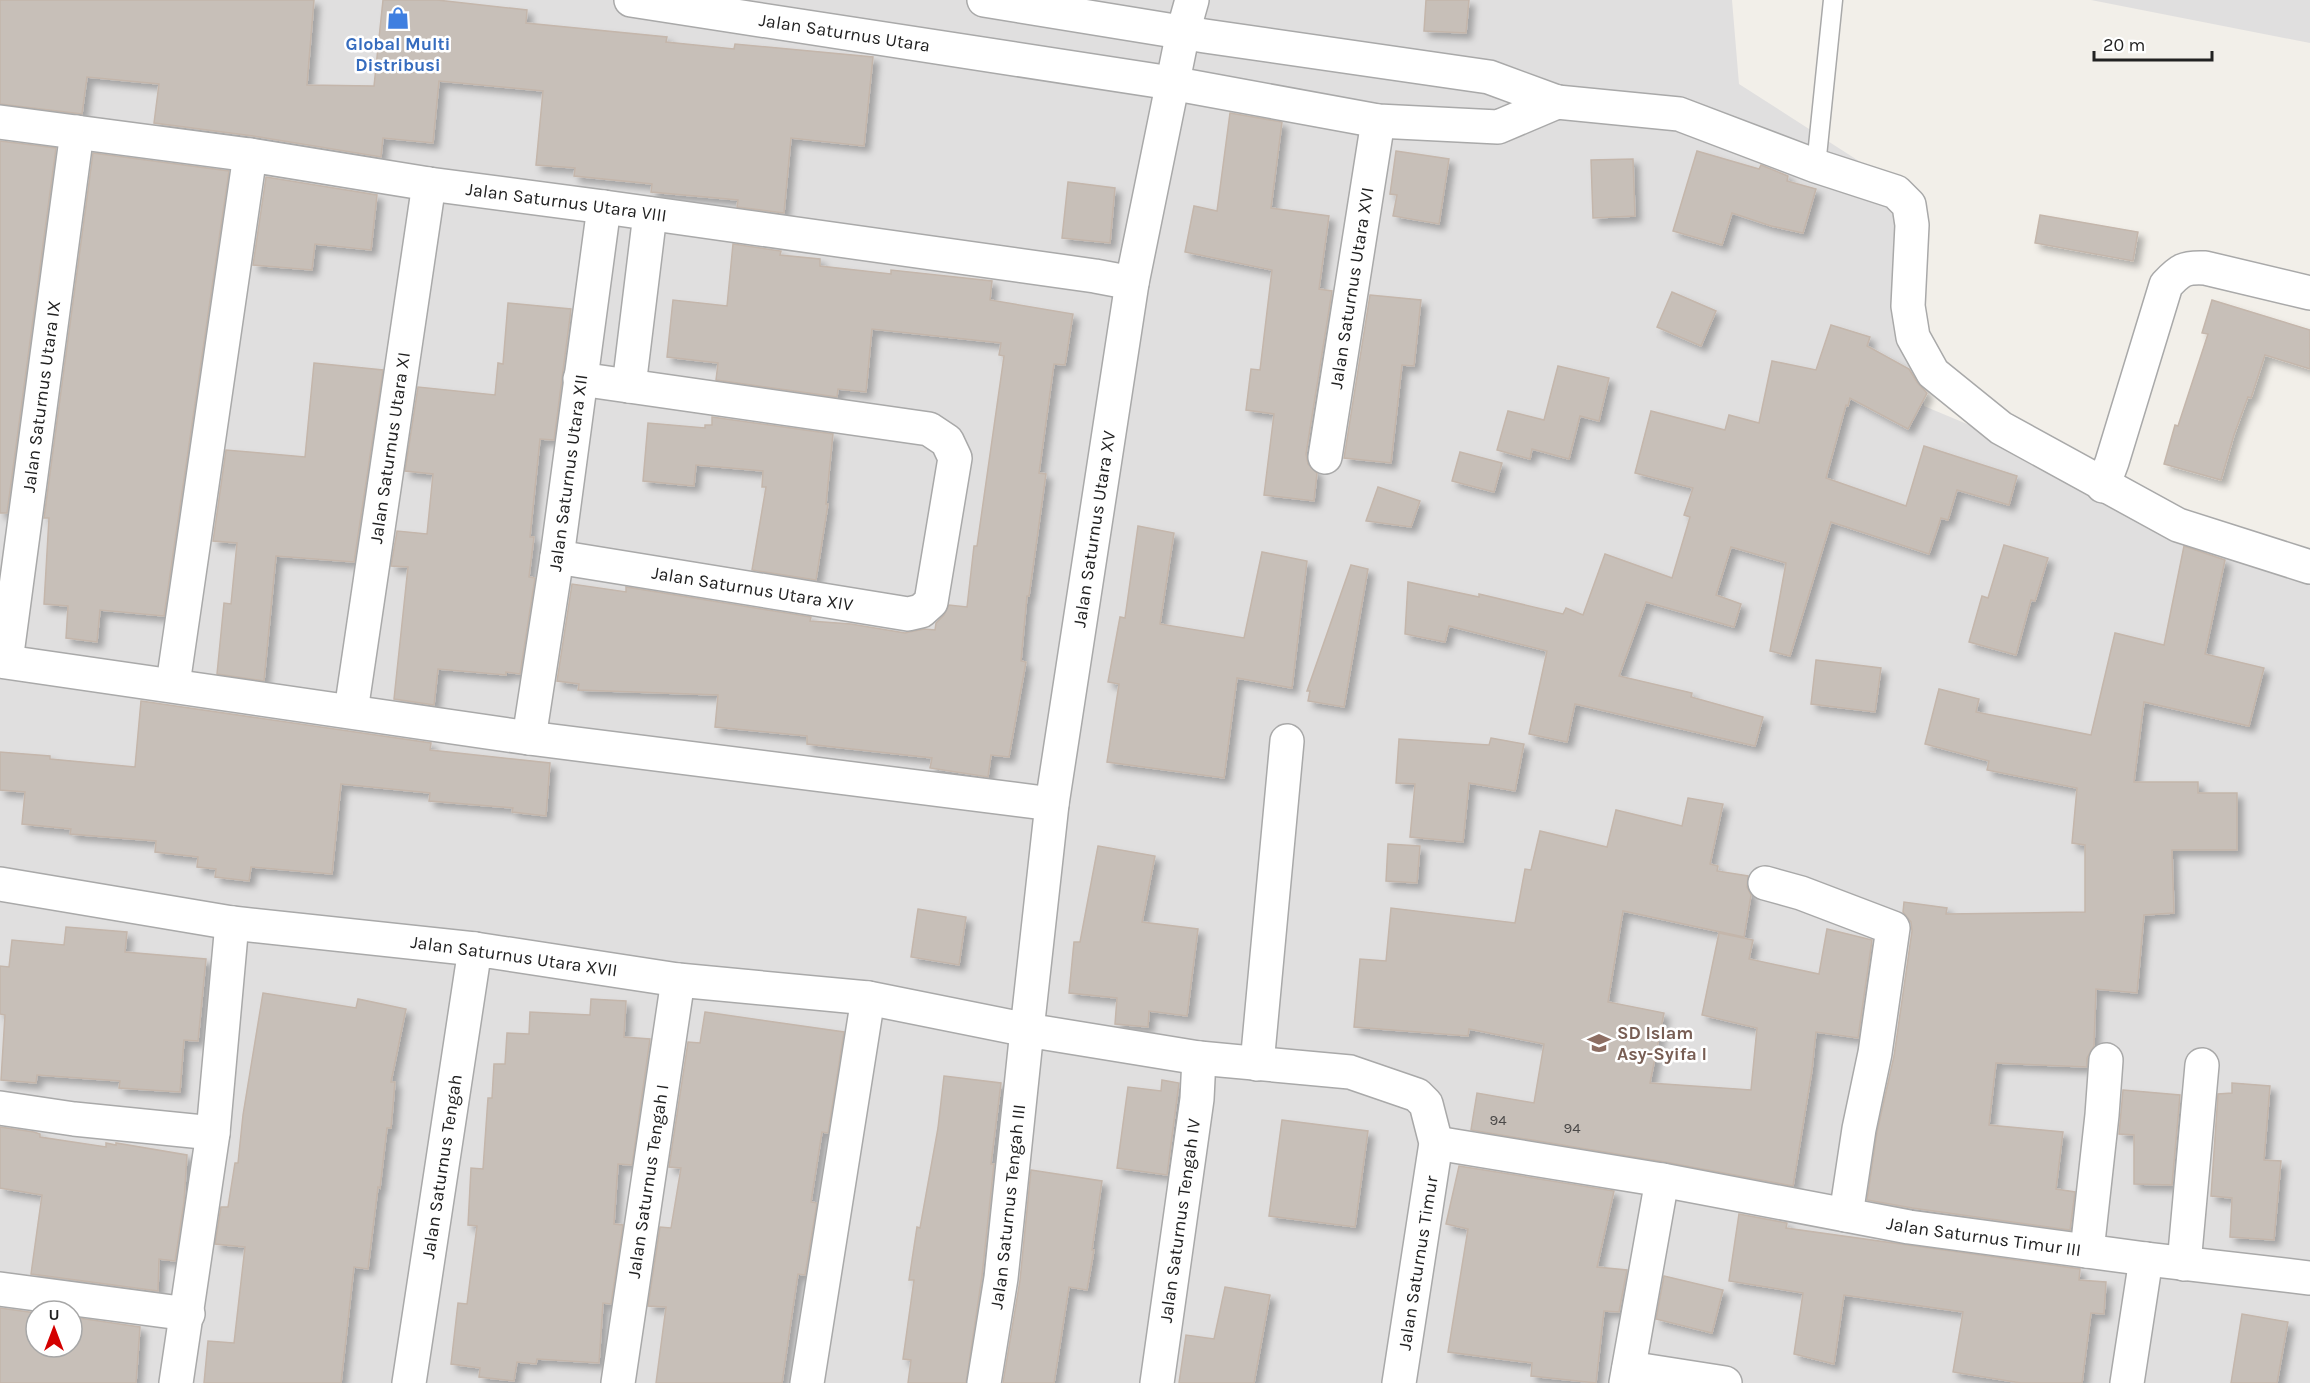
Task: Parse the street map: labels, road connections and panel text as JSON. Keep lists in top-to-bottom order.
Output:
{
  "streets": {
    "street": [
      "Jalan Saturnus Utara",
      "Jalan Saturnus Utara VIII",
      "Jalan Saturnus Utara XVI",
      "Jalan Saturnus Utara IX",
      "Jalan Saturnus Utara XI",
      "Jalan Saturnus Utara XII",
      "Jalan Saturnus Utara XV",
      "Jalan Saturnus Utara XIV",
      "Jalan Saturnus Utara XVII",
      "Jalan Saturnus Tengah",
      "Jalan Saturnus Tengah I",
      "Jalan Saturnus Tengah III",
      "Jalan Saturnus Tengah IV",
      "Jalan Saturnus Timur III",
      "Jalan Saturnus Timur"
    ]
  },
  "crossings": [
    ["Jalan Saturnus Utara", "Jalan Saturnus Utara XVI"],
    ["Jalan Saturnus Utara", "Jalan Saturnus Utara XV"],
    ["Jalan Saturnus Utara VIII", "Jalan Saturnus Utara IX"],
    ["Jalan Saturnus Utara VIII", "Jalan Saturnus Utara XI"],
    ["Jalan Saturnus Utara VIII", "Jalan Saturnus Utara XII"],
    ["Jalan Saturnus Utara VIII", "Jalan Saturnus Utara XV"],
    ["Jalan Saturnus Utara XII", "Jalan Saturnus Utara XIV"],
    ["Jalan Saturnus Utara XV", "Jalan Saturnus Utara XVII"],
    ["Jalan Saturnus Utara XV", "Jalan Saturnus Tengah III"],
    ["Jalan Saturnus Utara XVII", "Jalan Saturnus Tengah"],
    ["Jalan Saturnus Utara XVII", "Jalan Saturnus Tengah I"],
    ["Jalan Saturnus Utara XVII", "Jalan Saturnus Tengah III"],
    ["Jalan Saturnus Utara XVII", "Jalan Saturnus Tengah IV"],
    ["Jalan Saturnus Utara XVII", "Jalan Saturnus Timur III"],
    ["Jalan Saturnus Utara XVII", "Jalan Saturnus Timur"],
    ["Jalan Saturnus Timur III", "Jalan Saturnus Timur"]
  ],
  "places": {
    "shop": ["Global Multi Distribusi"],
    "school or university": ["SD Islam Asy-Syifa I"]
  },
  "house_numbers": ["94", "94"],
  "scale_bar": "20 m",
  "north": "top"
}
